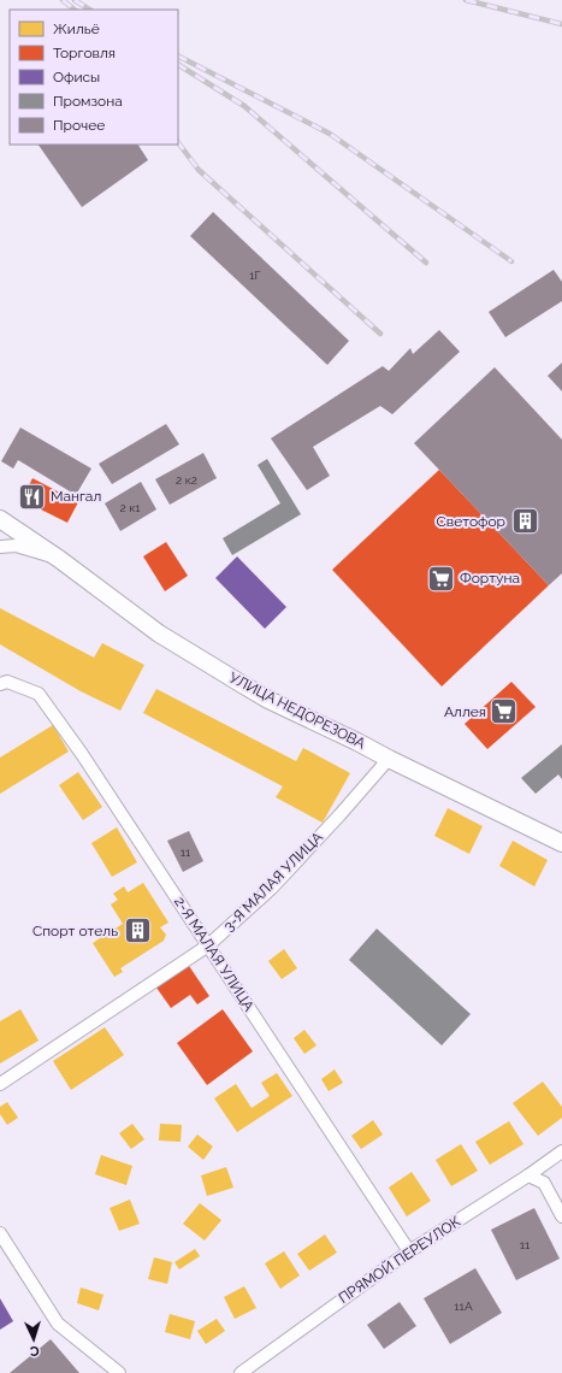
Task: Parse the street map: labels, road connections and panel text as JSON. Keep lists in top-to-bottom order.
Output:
{
  "streets": {
    "street": [
      "УЛИЦА НЕДОРЕЗОВА",
      "3-Я МАЛАЯ УЛИЦА",
      "2-Я МАЛАЯ УЛИЦА",
      "ПРЯМОЙ ПЕРЕУЛОК"
    ]
  },
  "crossings": [
    ["УЛИЦА НЕДОРЕЗОВА", "3-Я МАЛАЯ УЛИЦА"],
    ["3-Я МАЛАЯ УЛИЦА", "2-Я МАЛАЯ УЛИЦА"],
    ["2-Я МАЛАЯ УЛИЦА", "ПРЯМОЙ ПЕРЕУЛОК"]
  ],
  "places": {
    "restaurant": ["Мангал"],
    "building": ["Светофор", "Спорт отель"],
    "supermarket": ["Фортуна", "Аллея"]
  },
  "house_numbers": [
    "1Г",
    "2 к2",
    "2 к1",
    "11",
    "11",
    "11А"
  ],
  "legend": [
    "Жильё",
    "Торговля",
    "Офисы",
    "Промзона",
    "Прочее"
  ],
  "north": "bottom"
}
